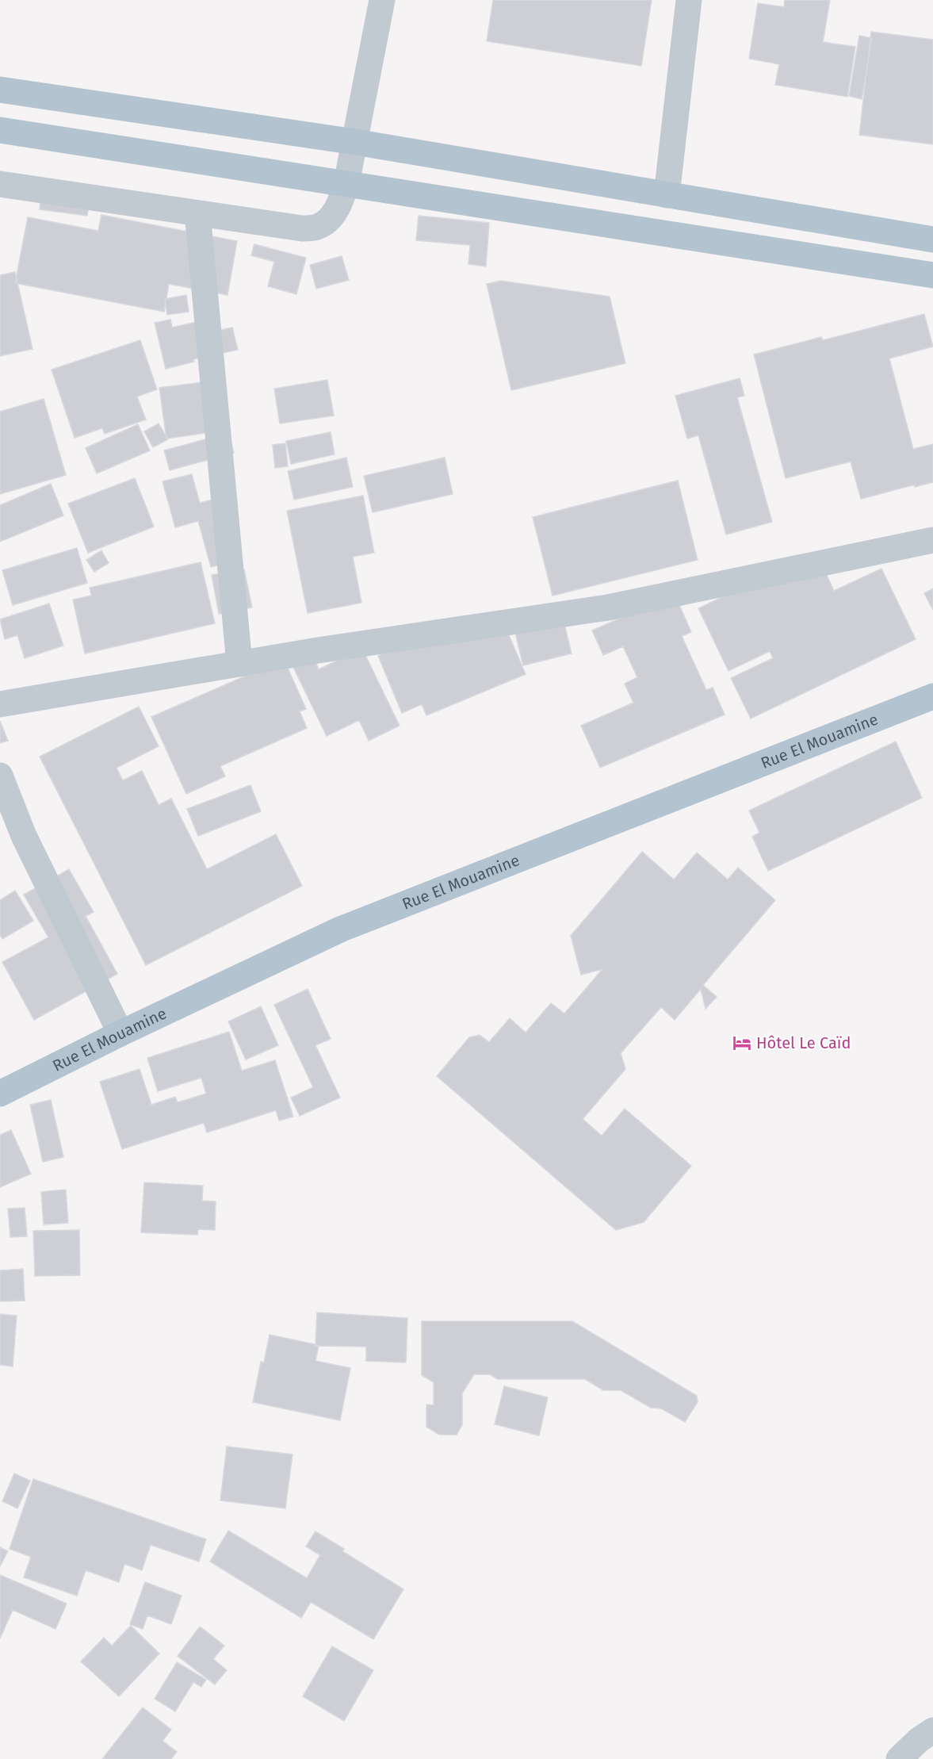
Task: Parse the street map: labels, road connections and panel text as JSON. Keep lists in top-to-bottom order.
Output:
{
  "streets": {
    "main road": ["Rue El Mouamine"]
  },
  "places": {
    "hotel": ["Hôtel Le Caïd"]
  }
}
